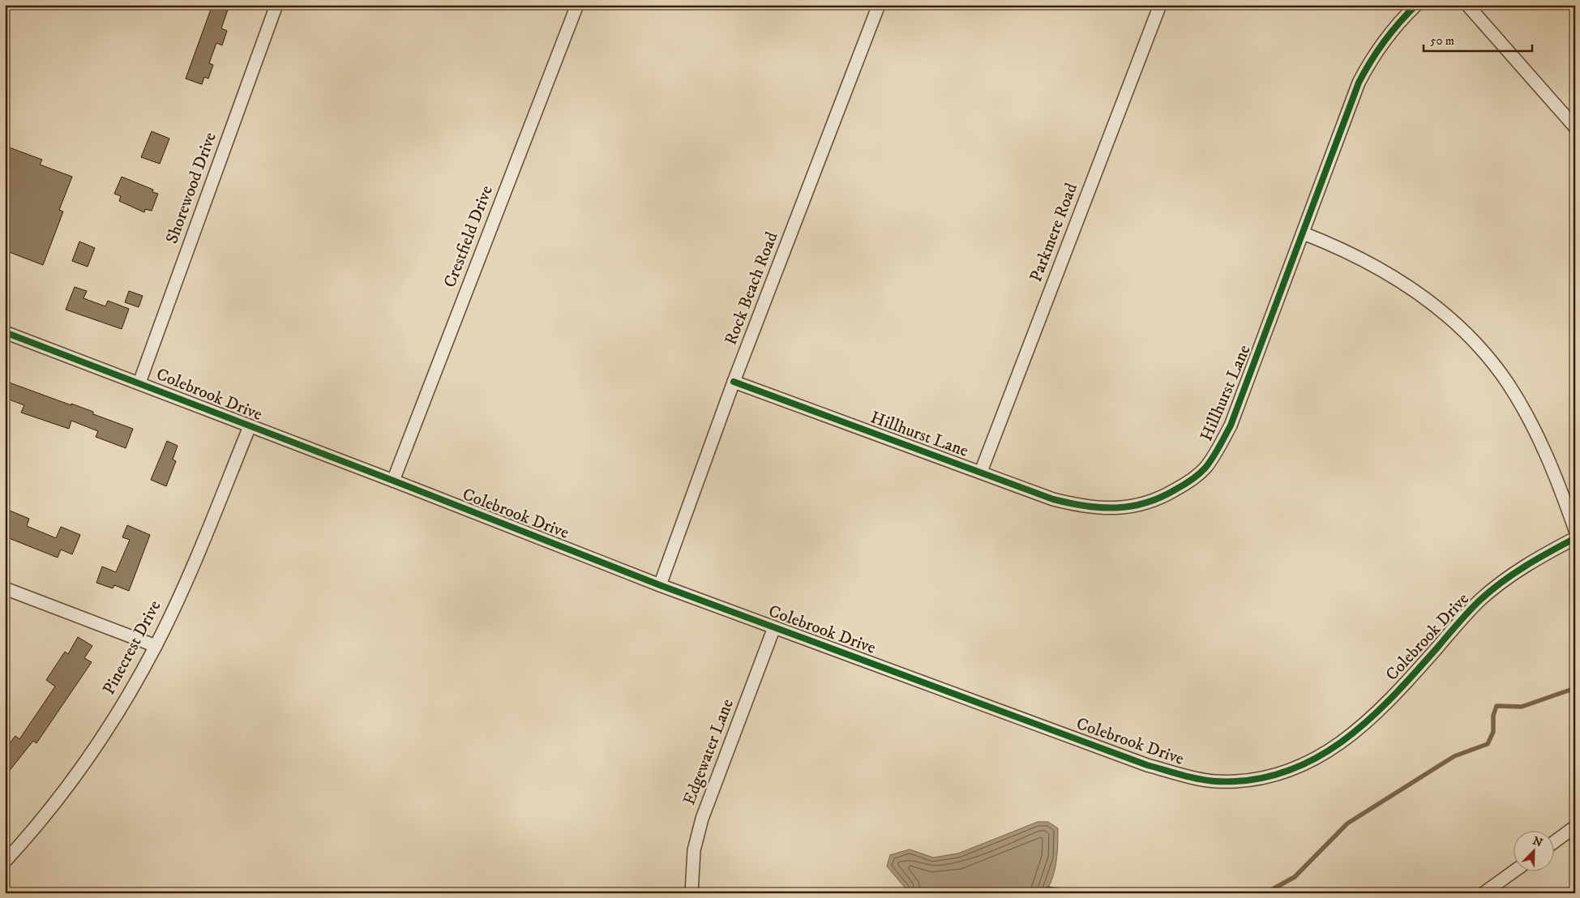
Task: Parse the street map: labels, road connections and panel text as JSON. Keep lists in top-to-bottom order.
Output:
{
  "streets": {
    "street": [
      "Shorewood Drive",
      "Parkmere Road",
      "Crestfield Drive",
      "Rock Beach Road",
      "Hillhurst Lane",
      "Colebrook Drive",
      "Pinecrest Drive",
      "Edgewater Lane"
    ]
  },
  "crossings": [
    ["Shorewood Drive", "Colebrook Drive"],
    ["Parkmere Road", "Hillhurst Lane"],
    ["Crestfield Drive", "Colebrook Drive"],
    ["Rock Beach Road", "Hillhurst Lane"],
    ["Rock Beach Road", "Colebrook Drive"],
    ["Colebrook Drive", "Pinecrest Drive"],
    ["Colebrook Drive", "Edgewater Lane"]
  ],
  "scale_bar": "50 m",
  "north": "top right"
}
